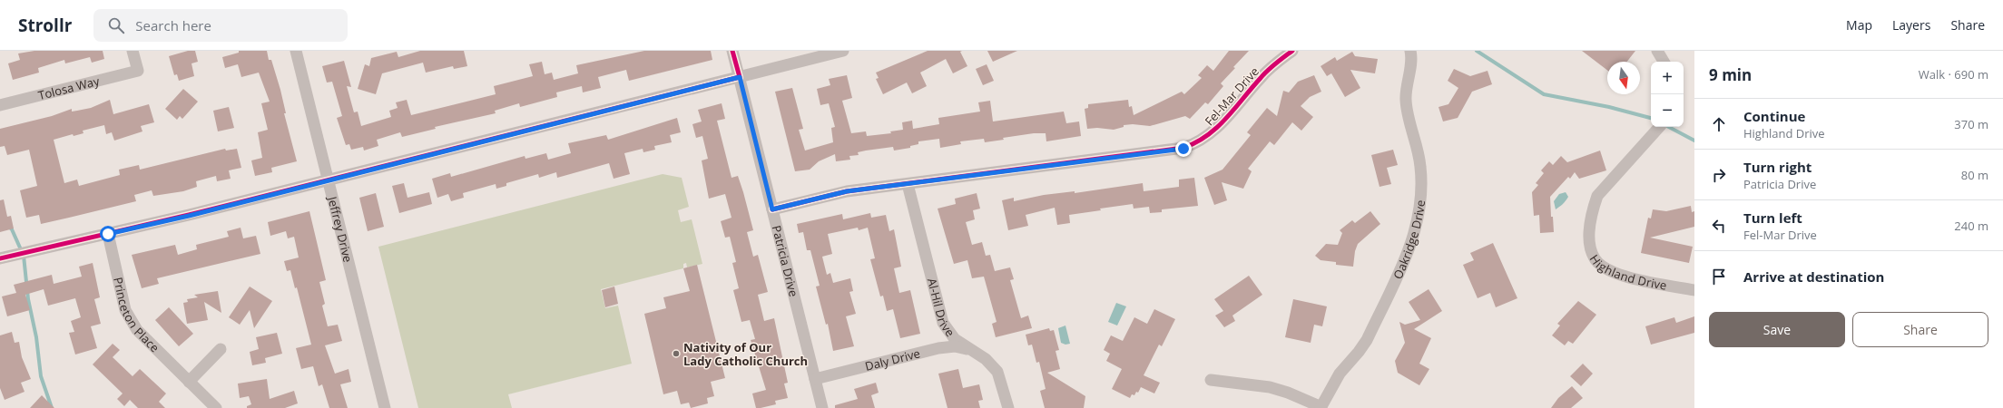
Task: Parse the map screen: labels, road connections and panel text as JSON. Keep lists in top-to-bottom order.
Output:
{
  "streets": {
    "street": [
      "Tolosa Way",
      "Fel-Mar Drive",
      "Jeffrey Drive",
      "Oakridge Drive",
      "Patricia Drive",
      "Highland Drive",
      "Al-Hil Drive",
      "Princeton Place",
      "Daly Drive"
    ]
  },
  "crossings": [
    ["Fel-Mar Drive", "Patricia Drive"],
    ["Fel-Mar Drive", "Al-Hil Drive"],
    ["Patricia Drive", "Daly Drive"],
    ["Al-Hil Drive", "Daly Drive"]
  ],
  "places": ["Nativity of Our Lady Catholic Church"],
  "north": "bottom",
  "page": {
    "header": "Strollr",
    "search": "Search here",
    "nav": ["Map", "Layers", "Share"],
    "heading": ["9 min", "Walk · 690 m"],
    "map_buttons": ["+", "−"],
    "list": [
      ["Continue", "Highland Drive", "370 m"],
      ["Turn right", "Patricia Drive", "80 m"],
      ["Turn left", "Fel-Mar Drive", "240 m"],
      "Arrive at destination"
    ],
    "buttons": ["Save", "Share"]
  }
}
